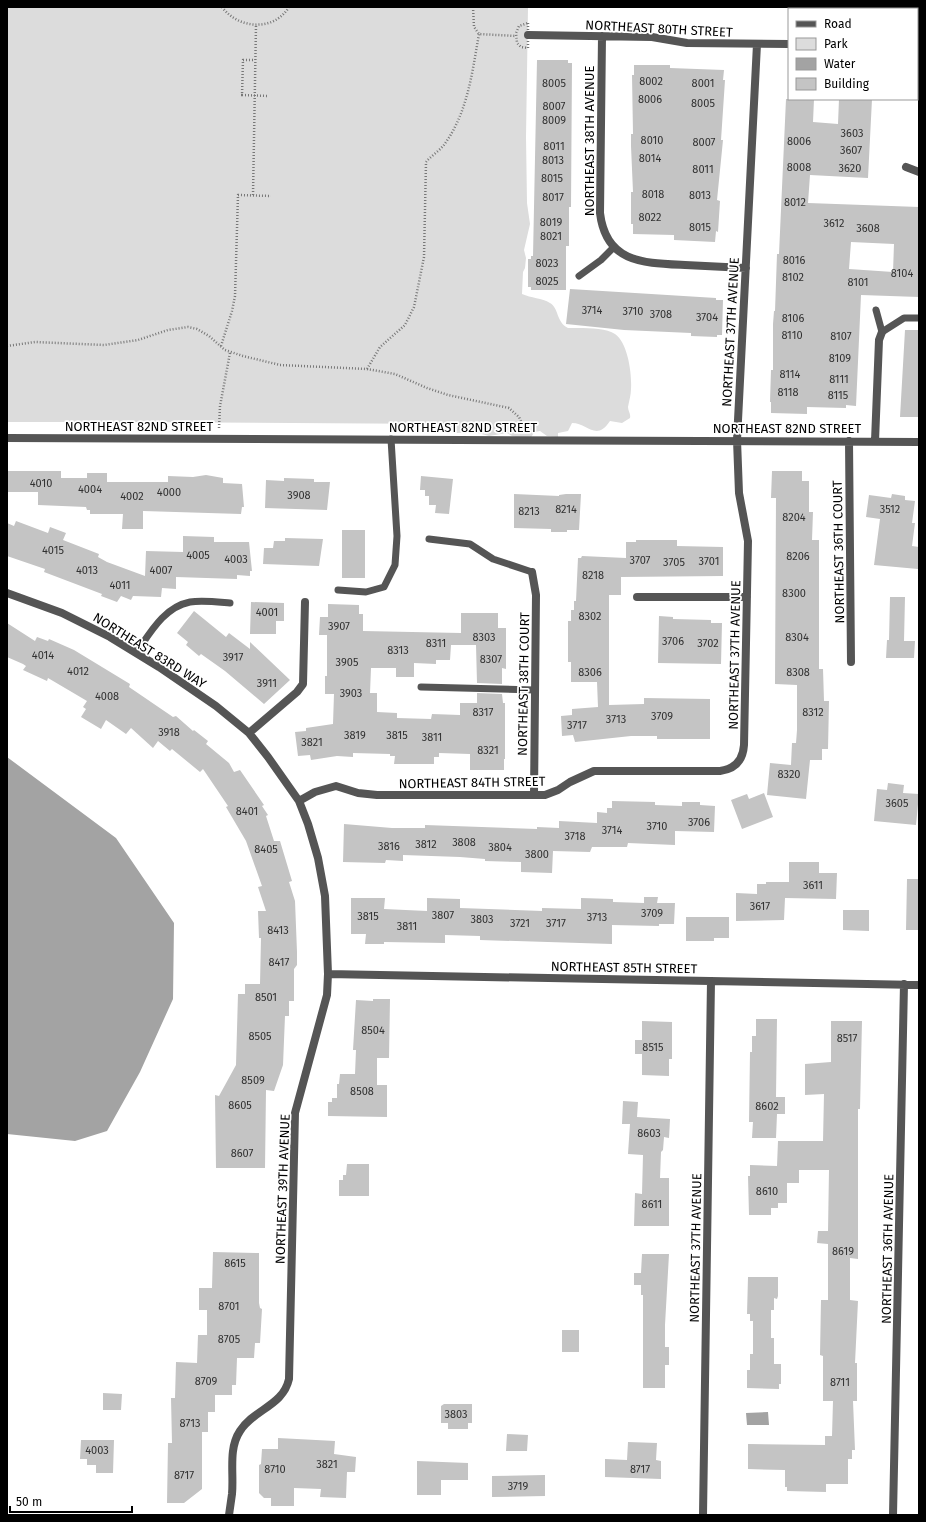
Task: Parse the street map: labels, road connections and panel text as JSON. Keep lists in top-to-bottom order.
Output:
{
  "streets": {
    "street": [
      "NORTHEAST 80TH STREET",
      "NORTHEAST 38TH AVENUE",
      "NORTHEAST 37TH AVENUE",
      "NORTHEAST 82ND STREET",
      "NORTHEAST 36TH COURT",
      "NORTHEAST 83RD WAY",
      "NORTHEAST 38TH COURT",
      "NORTHEAST 84TH STREET",
      "NORTHEAST 85TH STREET",
      "NORTHEAST 39TH AVENUE",
      "NORTHEAST 36TH AVENUE"
    ]
  },
  "crossings": [
    ["NORTHEAST 80TH STREET", "NORTHEAST 38TH AVENUE"],
    ["NORTHEAST 80TH STREET", "NORTHEAST 37TH AVENUE"],
    ["NORTHEAST 37TH AVENUE", "NORTHEAST 82ND STREET"],
    ["NORTHEAST 37TH AVENUE", "NORTHEAST 84TH STREET"],
    ["NORTHEAST 37TH AVENUE", "NORTHEAST 85TH STREET"],
    ["NORTHEAST 82ND STREET", "NORTHEAST 36TH COURT"],
    ["NORTHEAST 83RD WAY", "NORTHEAST 84TH STREET"],
    ["NORTHEAST 83RD WAY", "NORTHEAST 39TH AVENUE"],
    ["NORTHEAST 38TH COURT", "NORTHEAST 84TH STREET"],
    ["NORTHEAST 84TH STREET", "NORTHEAST 39TH AVENUE"],
    ["NORTHEAST 85TH STREET", "NORTHEAST 39TH AVENUE"],
    ["NORTHEAST 85TH STREET", "NORTHEAST 36TH AVENUE"]
  ],
  "house_numbers": [
    "8002",
    "8005",
    "8001",
    "8006",
    "8005",
    "8007",
    "8009",
    "3603",
    "8010",
    "8006",
    "8007",
    "8011",
    "3607",
    "8014",
    "8013",
    "8008",
    "3620",
    "8011",
    "8015",
    "8018",
    "8013",
    "8017",
    "8012",
    "8022",
    "8019",
    "3612",
    "8015",
    "3608",
    "8021",
    "8016",
    "8023",
    "8104",
    "8102",
    "8025",
    "8101",
    "3714",
    "3710",
    "3708",
    "3704",
    "8106",
    "8110",
    "8107",
    "8109",
    "8114",
    "8111",
    "8118",
    "8115",
    "4010",
    "4004",
    "4000",
    "3908",
    "4002",
    "8214",
    "3512",
    "8213",
    "8204",
    "4015",
    "4005",
    "8206",
    "4003",
    "3707",
    "3701",
    "3705",
    "4013",
    "4007",
    "8218",
    "4011",
    "8300",
    "4001",
    "8302",
    "3907",
    "8303",
    "8304",
    "3706",
    "8311",
    "3702",
    "8313",
    "4014",
    "3917",
    "8307",
    "3905",
    "4012",
    "8306",
    "8308",
    "3911",
    "3903",
    "4008",
    "8317",
    "8312",
    "3709",
    "3713",
    "3717",
    "3918",
    "3819",
    "3815",
    "3811",
    "3821",
    "8321",
    "8320",
    "3605",
    "8401",
    "3706",
    "3710",
    "3714",
    "3718",
    "3808",
    "3812",
    "3816",
    "3804",
    "8405",
    "3800",
    "3611",
    "3617",
    "3709",
    "3807",
    "3815",
    "3713",
    "3803",
    "3721",
    "3717",
    "3811",
    "8413",
    "8417",
    "8501",
    "8504",
    "8505",
    "8517",
    "8515",
    "8509",
    "8508",
    "8605",
    "8602",
    "8603",
    "8607",
    "8610",
    "8611",
    "8619",
    "8615",
    "8701",
    "8705",
    "8709",
    "8711",
    "3803",
    "8713",
    "4003",
    "3821",
    "8710",
    "8717",
    "8717",
    "3719"
  ],
  "legend": [
    "Road",
    "Park",
    "Water",
    "Building"
  ],
  "scale_bar": "50 m"
}
